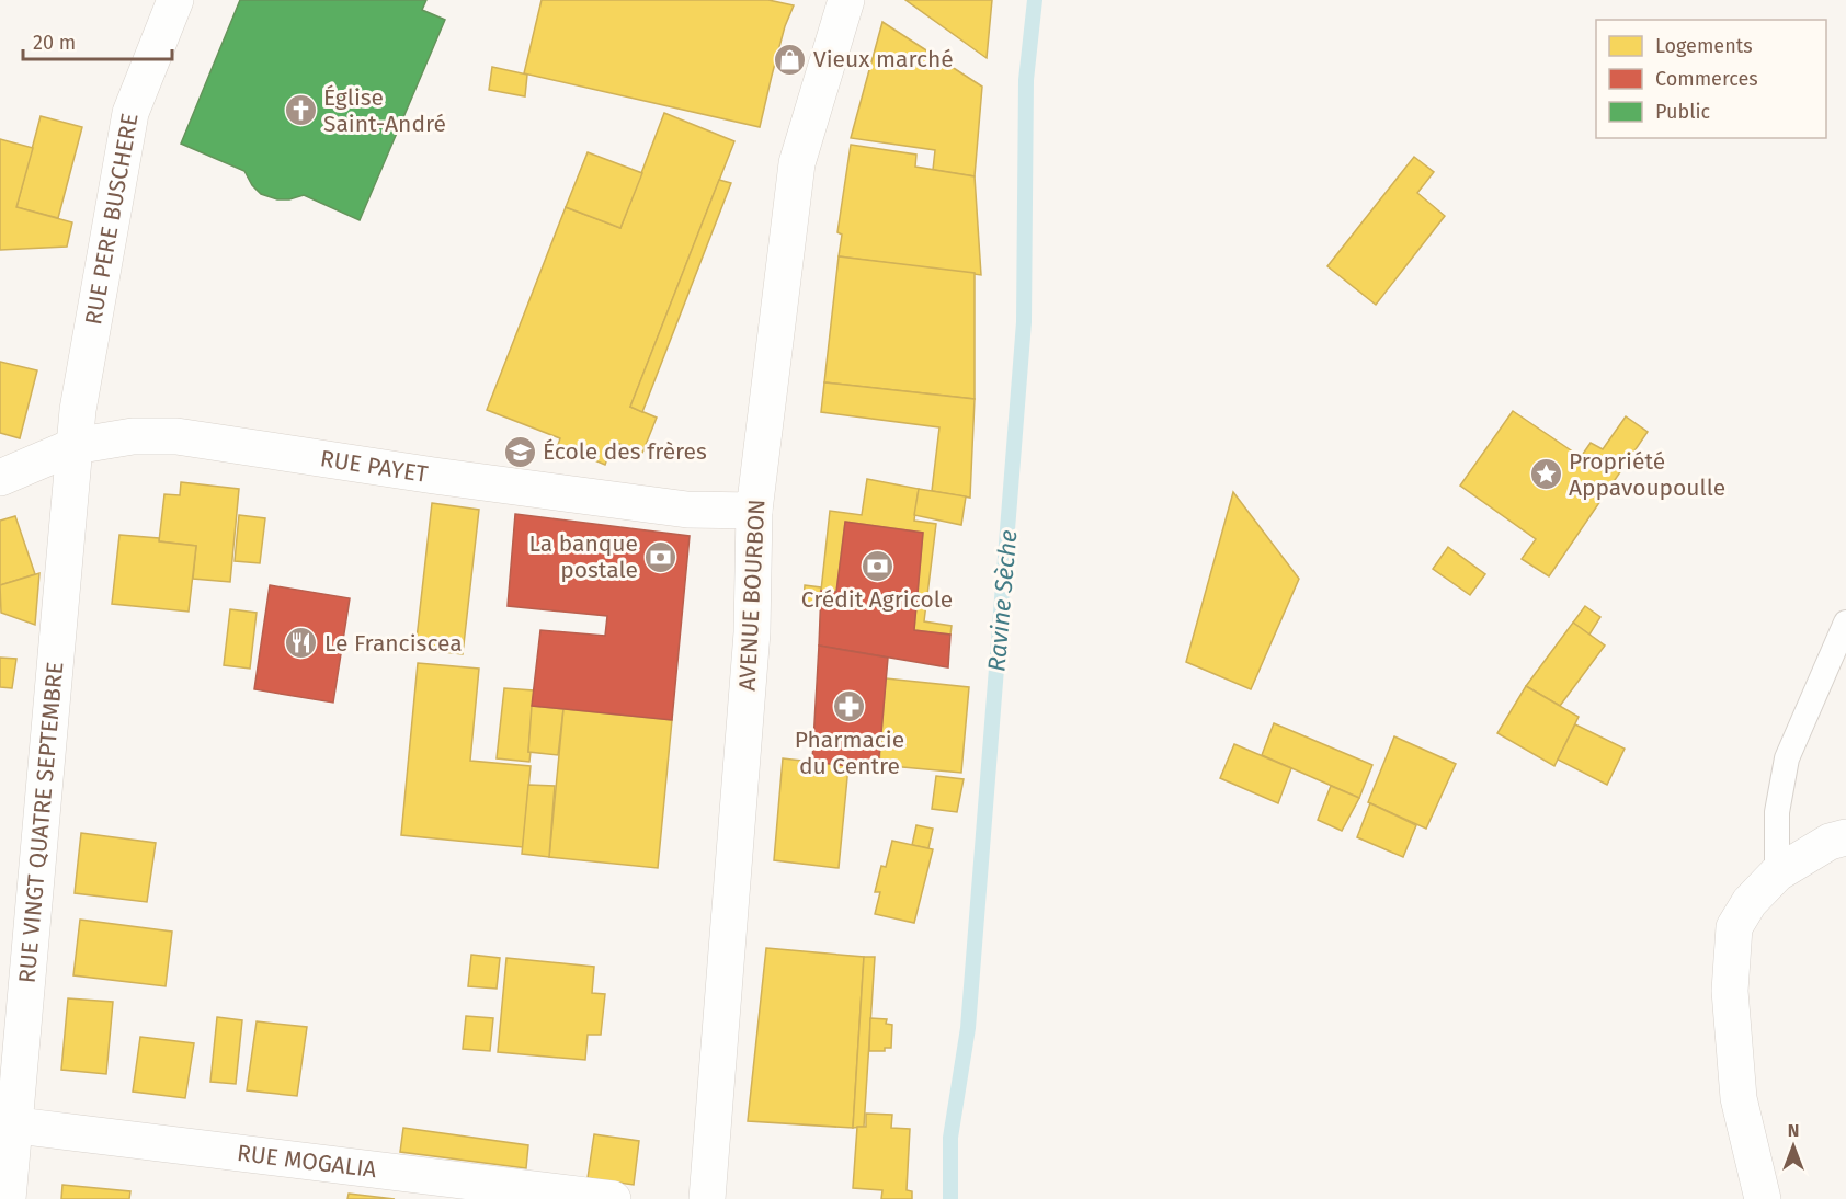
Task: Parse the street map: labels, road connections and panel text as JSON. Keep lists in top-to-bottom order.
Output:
{
  "streets": {
    "street": [
      "RUE PERE BUSCHERE",
      "RUE PAYET",
      "AVENUE BOURBON",
      "RUE VINGT QUATRE SEPTEMBRE",
      "RUE MOGALIA"
    ]
  },
  "crossings": [
    ["RUE PERE BUSCHERE", "RUE PAYET"],
    ["RUE PERE BUSCHERE", "RUE VINGT QUATRE SEPTEMBRE"],
    ["RUE PAYET", "AVENUE BOURBON"],
    ["RUE PAYET", "RUE VINGT QUATRE SEPTEMBRE"],
    ["RUE VINGT QUATRE SEPTEMBRE", "RUE MOGALIA"]
  ],
  "water": ["Ravine Sèche"],
  "places": {
    "shop": ["Vieux marché"],
    "church": ["Église Saint-André"],
    "school or university": ["École des frères"],
    "place": ["Propriété Appavoupoulle"],
    "bank": ["La banque postale", "Crédit Agricole"],
    "restaurant": ["Le Franciscea"],
    "pharmacy": ["Pharmacie du Centre"]
  },
  "legend": ["Logements", "Commerces", "Public"],
  "scale_bar": "20 m",
  "north": "top"
}
